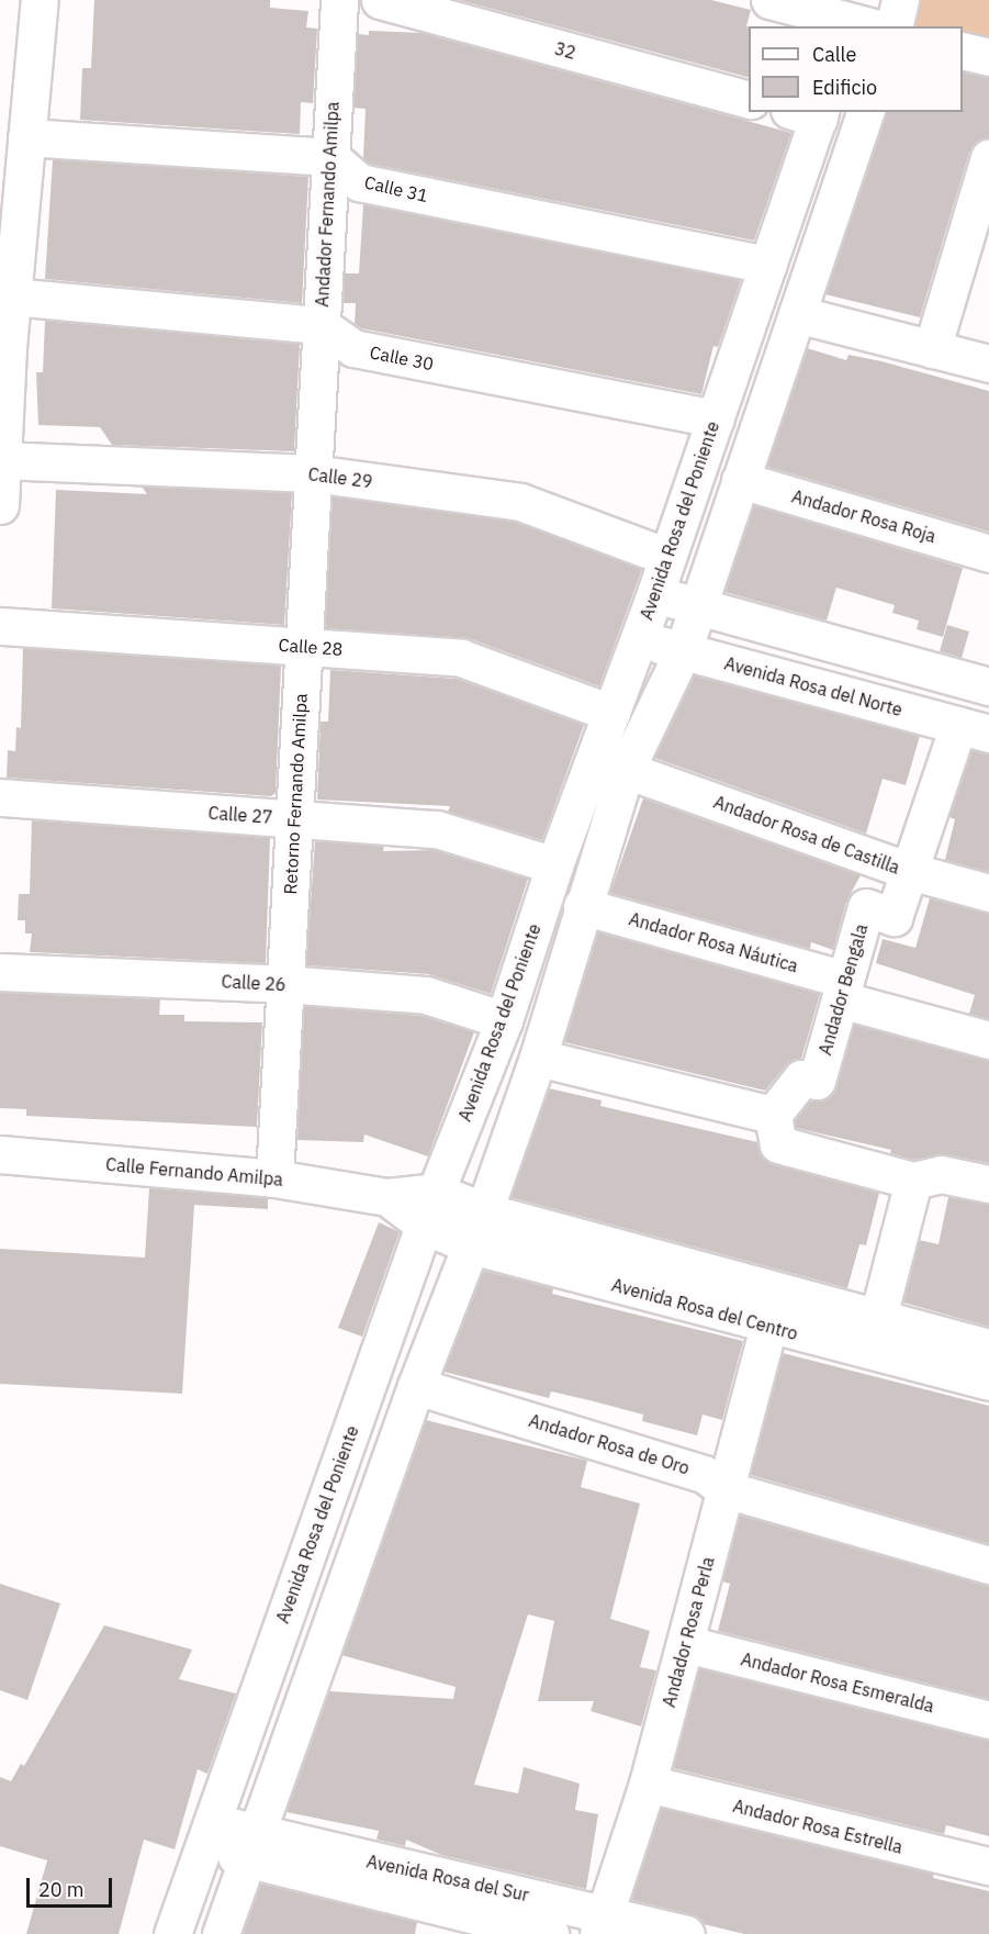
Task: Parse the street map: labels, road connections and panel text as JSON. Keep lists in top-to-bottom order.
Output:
{
  "streets": {
    "street": [
      "32",
      "Calle 31",
      "Andador Fernando Amilpa",
      "Calle 30",
      "Calle 29",
      "Andador Rosa Roja",
      "Avenida Rosa del Poniente",
      "Calle 28",
      "Avenida Rosa del Norte",
      "Retorno Fernando Amilpa",
      "Calle 27",
      "Andador Rosa de Castilla",
      "Andador Rosa Náutica",
      "Calle 26",
      "Andador Bengala",
      "Calle Fernando Amilpa",
      "Avenida Rosa del Centro",
      "Andador Rosa de Oro",
      "Andador Rosa Perla",
      "Andador Rosa Esmeralda",
      "Andador Rosa Estrella",
      "Avenida Rosa del Sur"
    ]
  },
  "crossings": [
    ["Calle 31", "Andador Fernando Amilpa"],
    ["Calle 31", "Avenida Rosa del Poniente"],
    ["Andador Fernando Amilpa", "Calle 30"],
    ["Andador Fernando Amilpa", "Retorno Fernando Amilpa"],
    ["Calle 30", "Avenida Rosa del Poniente"],
    ["Calle 29", "Avenida Rosa del Poniente"],
    ["Calle 29", "Retorno Fernando Amilpa"],
    ["Avenida Rosa del Poniente", "Calle 28"],
    ["Avenida Rosa del Poniente", "Avenida Rosa del Norte"],
    ["Avenida Rosa del Poniente", "Calle 27"],
    ["Avenida Rosa del Poniente", "Calle 26"],
    ["Avenida Rosa del Poniente", "Calle Fernando Amilpa"],
    ["Avenida Rosa del Poniente", "Avenida Rosa del Centro"],
    ["Avenida Rosa del Poniente", "Avenida Rosa del Sur"],
    ["Calle 28", "Retorno Fernando Amilpa"],
    ["Avenida Rosa del Norte", "Andador Bengala"],
    ["Retorno Fernando Amilpa", "Calle 27"],
    ["Retorno Fernando Amilpa", "Calle 26"],
    ["Retorno Fernando Amilpa", "Calle Fernando Amilpa"],
    ["Andador Rosa de Castilla", "Andador Bengala"],
    ["Andador Rosa Náutica", "Andador Bengala"],
    ["Calle Fernando Amilpa", "Avenida Rosa del Centro"],
    ["Avenida Rosa del Centro", "Andador Rosa Perla"],
    ["Andador Rosa de Oro", "Andador Rosa Perla"],
    ["Andador Rosa Perla", "Andador Rosa Esmeralda"],
    ["Andador Rosa Perla", "Andador Rosa Estrella"],
    ["Andador Rosa Perla", "Avenida Rosa del Sur"]
  ],
  "legend": ["Calle", "Edificio"],
  "scale_bar": "20 m"
}
